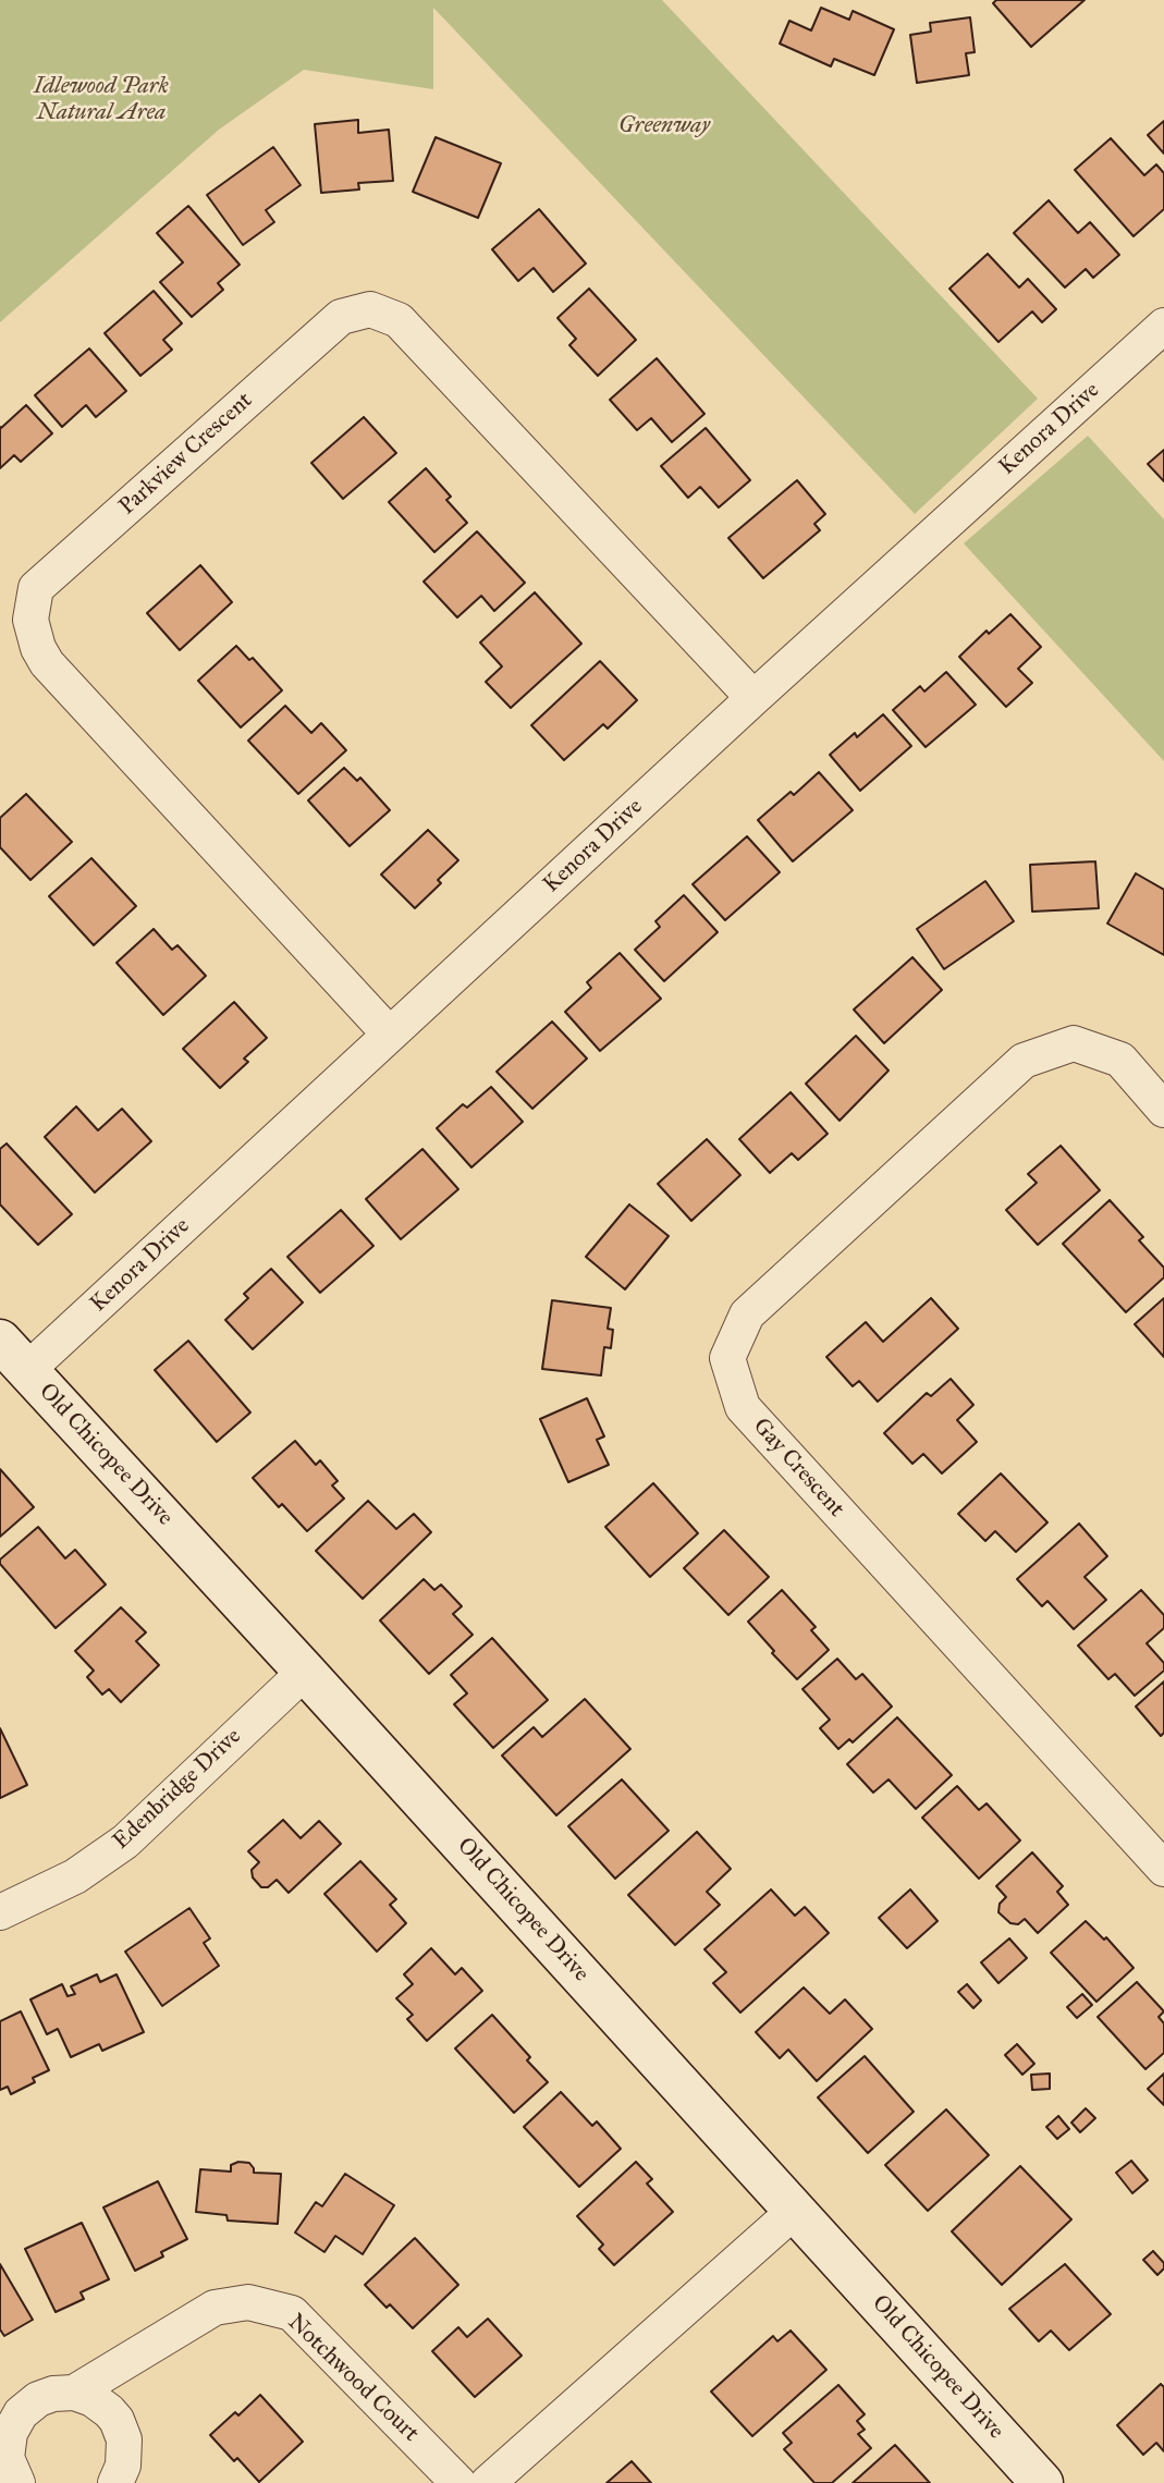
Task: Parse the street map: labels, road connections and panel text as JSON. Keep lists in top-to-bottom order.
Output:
{
  "streets": {
    "street": [
      "Kenora Drive",
      "Parkview Crescent",
      "Old Chicopee Drive",
      "Gay Crescent",
      "Edenbridge Drive",
      "Notchwood Court"
    ]
  },
  "crossings": [
    ["Kenora Drive", "Parkview Crescent"],
    ["Kenora Drive", "Old Chicopee Drive"],
    ["Old Chicopee Drive", "Edenbridge Drive"]
  ],
  "parks": ["Idlewood Park Natural Area", "Greenway"]
}
